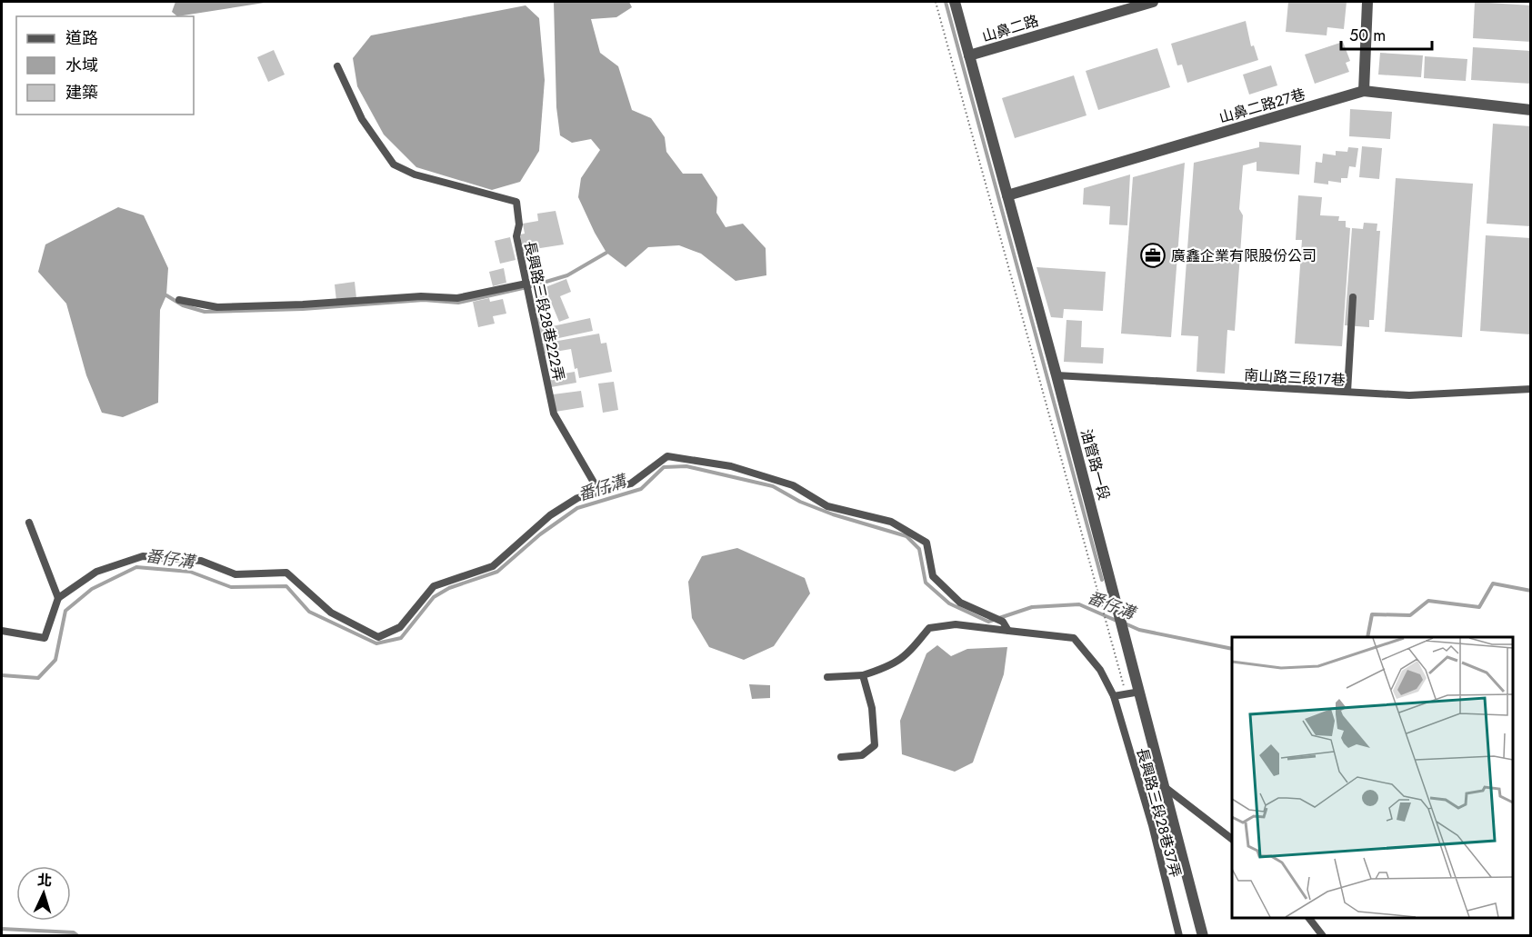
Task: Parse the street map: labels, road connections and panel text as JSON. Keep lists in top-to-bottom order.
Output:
{
  "streets": {
    "street": ["山鼻二路", "山鼻二路27巷", "油管路一段"],
    "lane": ["長興路三段28巷222弄", "南山路三段17巷", "長興路三段28巷37弄"]
  },
  "crossings": [
    ["山鼻二路", "油管路一段"],
    ["山鼻二路27巷", "油管路一段"],
    ["南山路三段17巷", "油管路一段"]
  ],
  "water": ["番仔溝"],
  "places": {
    "office": ["廣鑫企業有限股份公司"]
  },
  "legend": ["道路", "水域", "建築"],
  "scale_bar": "50 m",
  "north": "top"
}
